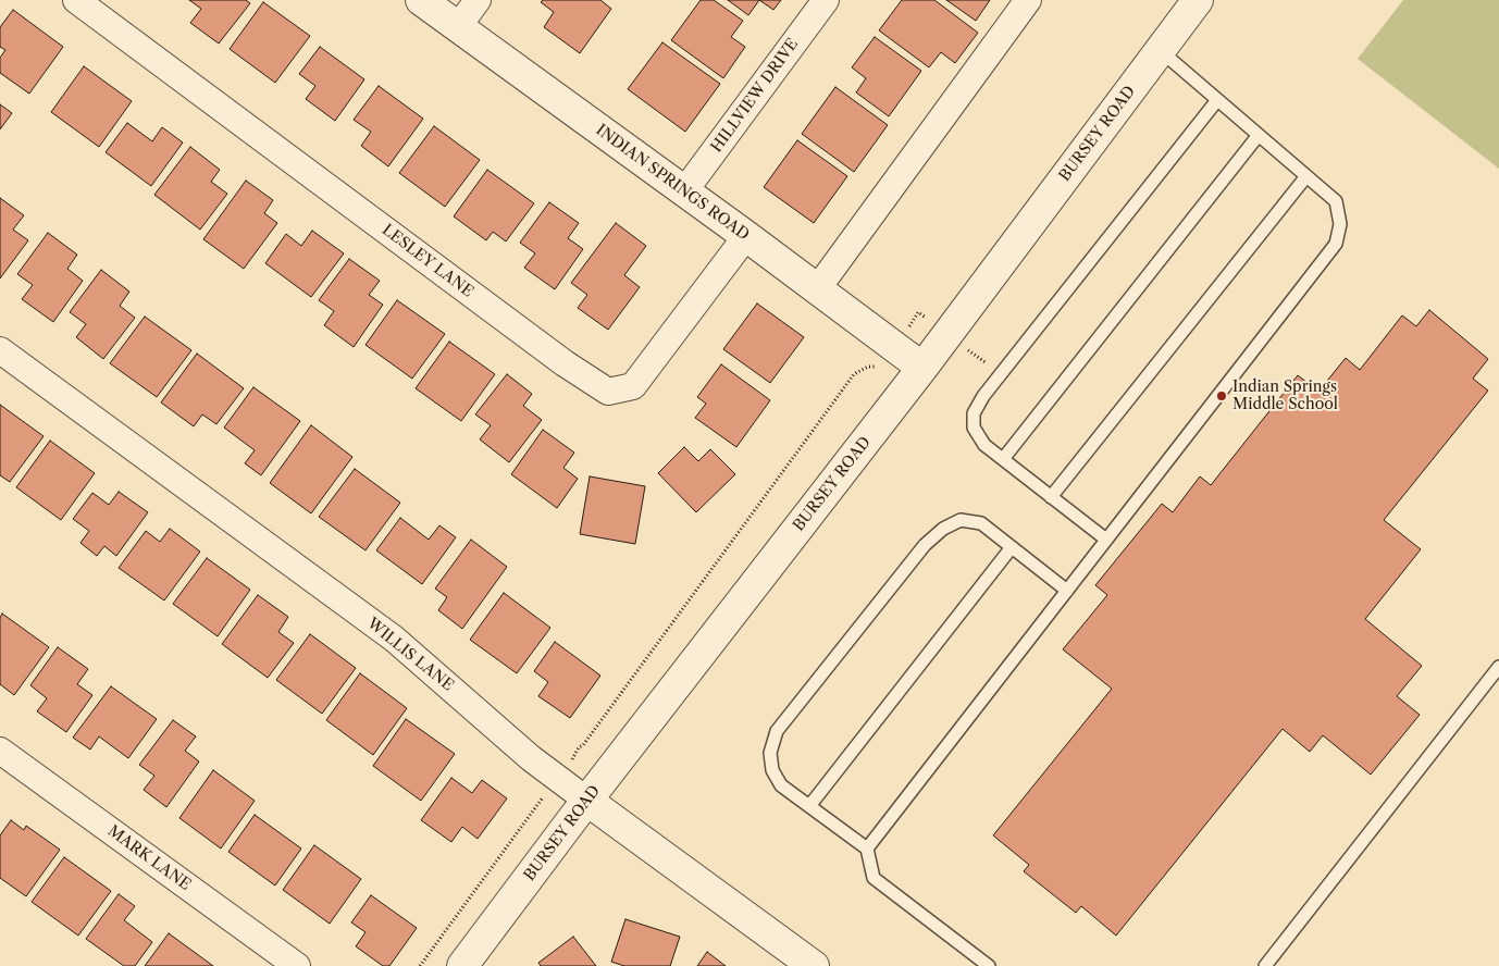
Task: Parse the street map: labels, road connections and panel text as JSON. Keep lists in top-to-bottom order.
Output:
{
  "streets": {
    "street": [
      "HILLVIEW DRIVE",
      "BURSEY ROAD",
      "INDIAN SPRINGS ROAD",
      "LESLEY LANE",
      "WILLIS LANE",
      "MARK LANE"
    ]
  },
  "crossings": [
    ["HILLVIEW DRIVE", "INDIAN SPRINGS ROAD"],
    ["BURSEY ROAD", "INDIAN SPRINGS ROAD"],
    ["BURSEY ROAD", "WILLIS LANE"],
    ["INDIAN SPRINGS ROAD", "LESLEY LANE"]
  ],
  "places": ["Indian Springs Middle School"]
}
